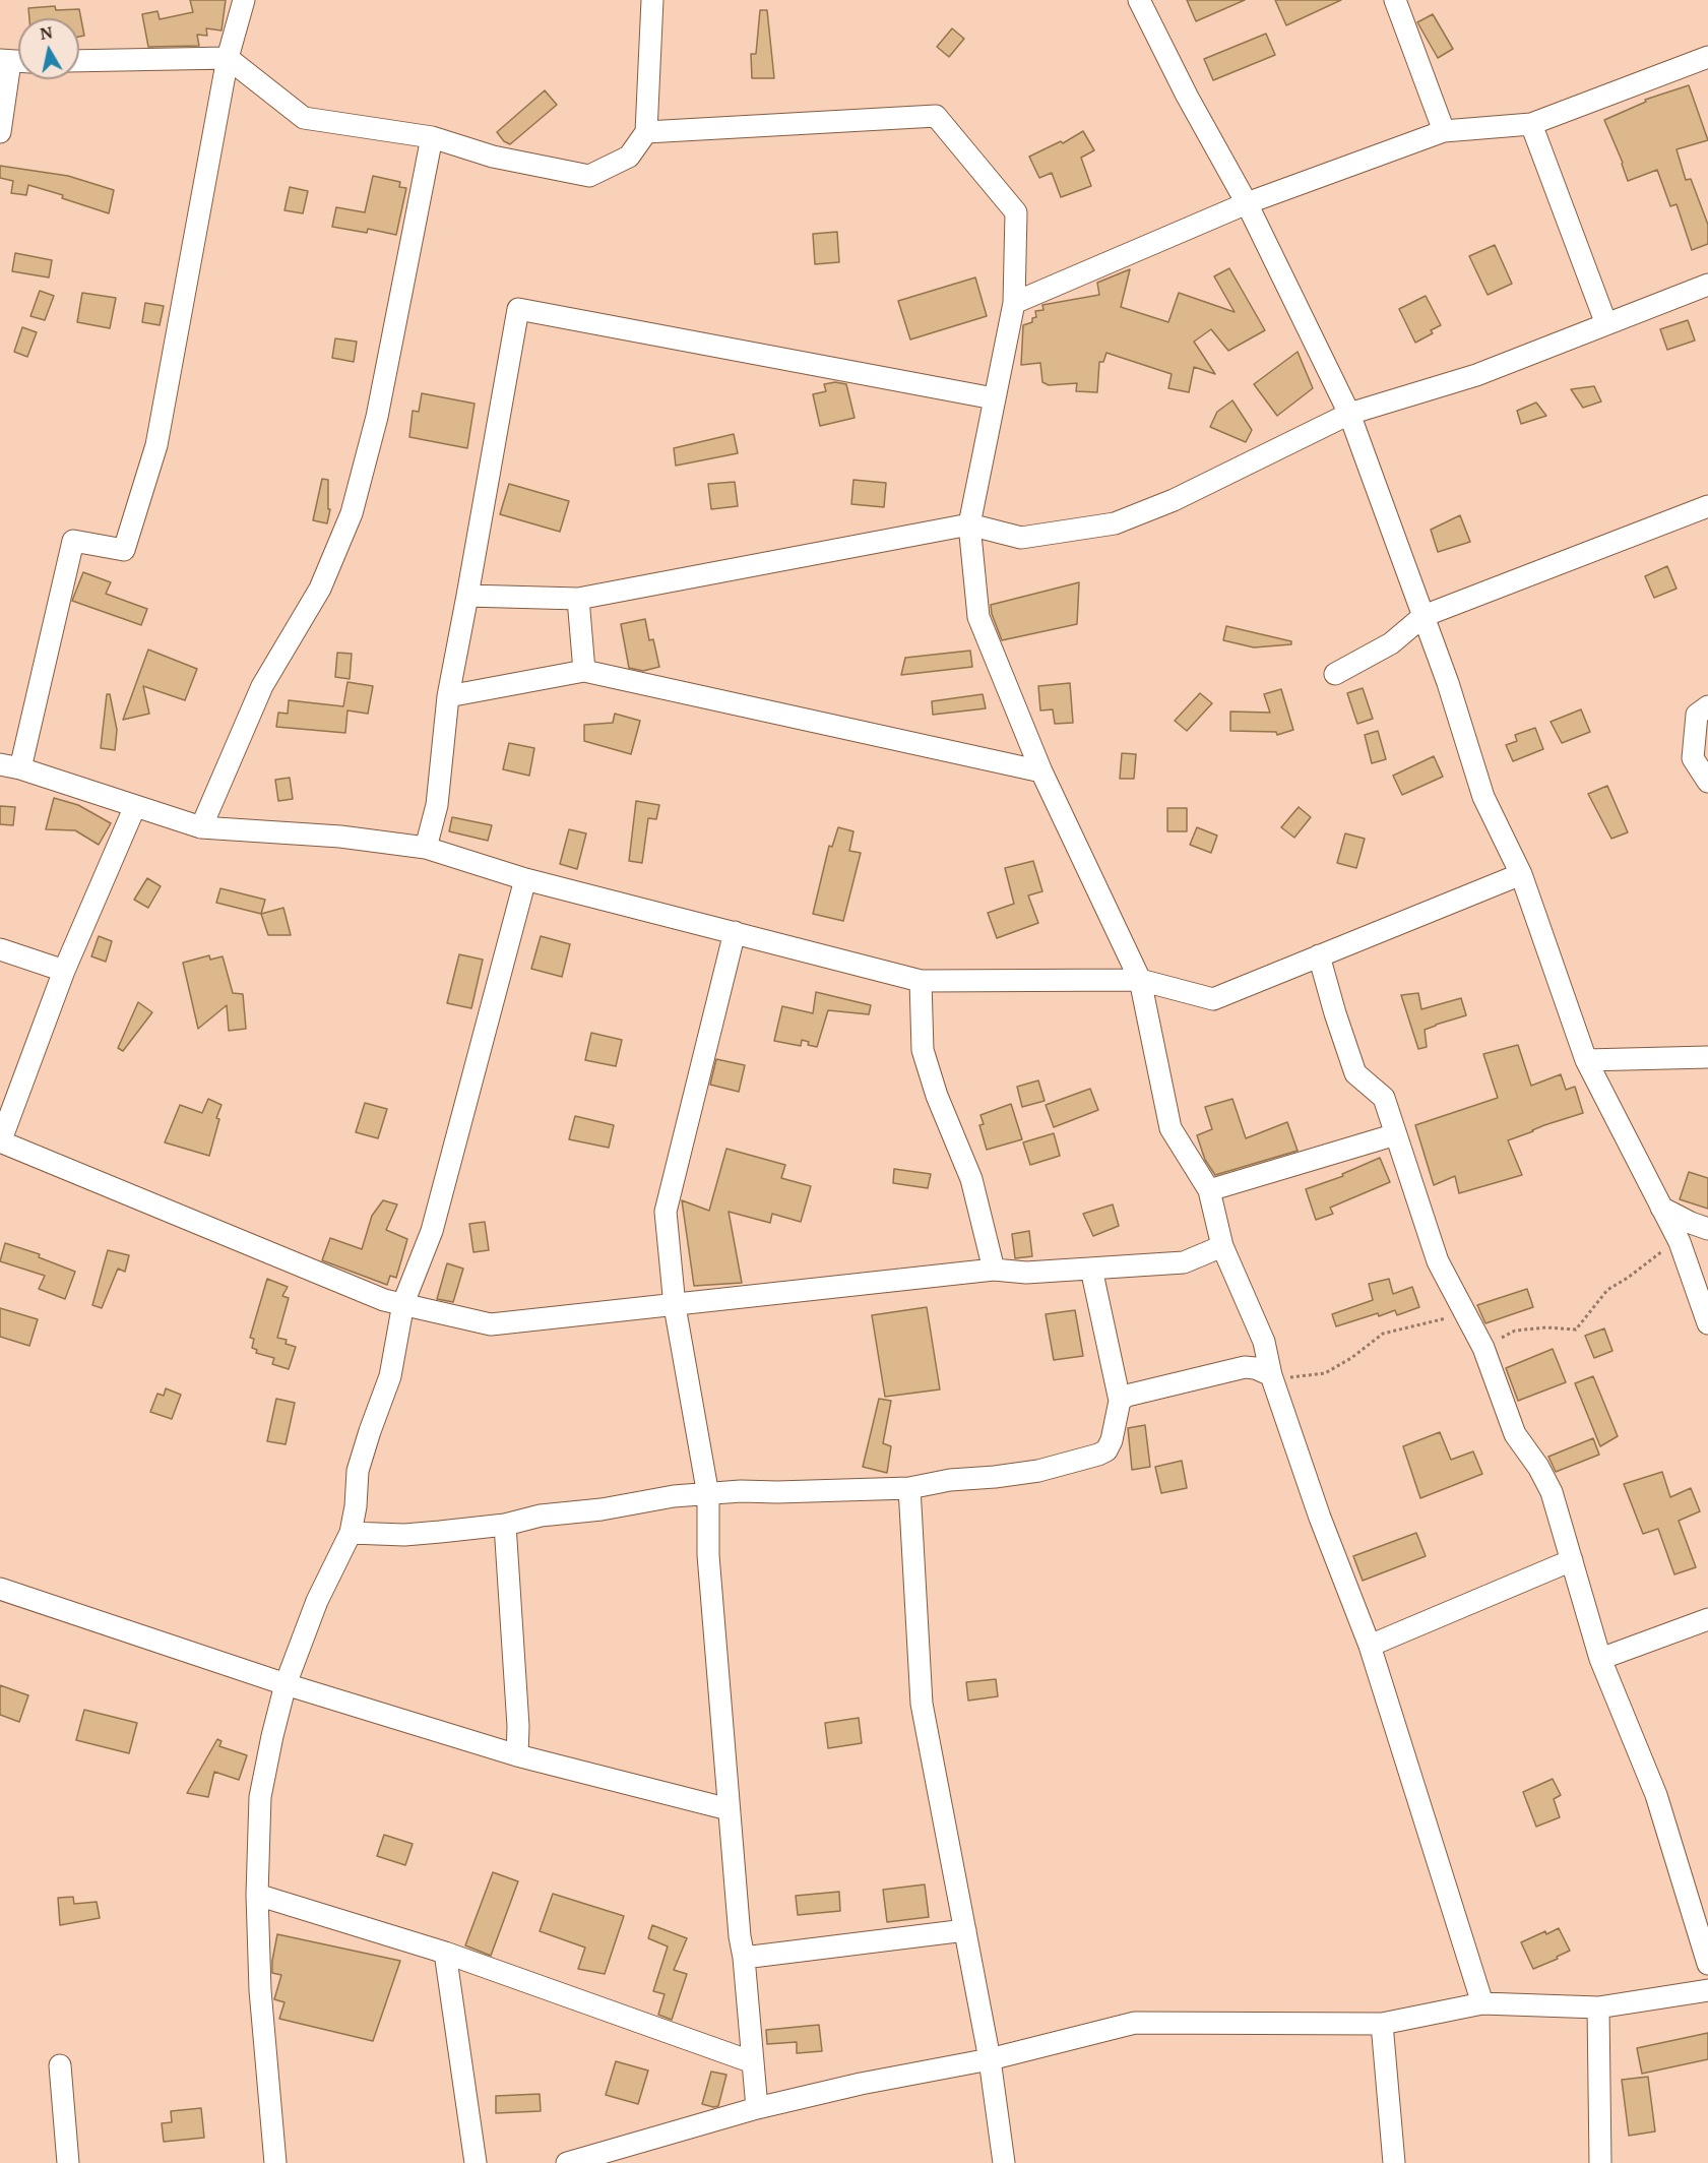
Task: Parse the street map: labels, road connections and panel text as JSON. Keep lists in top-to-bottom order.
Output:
{
  "north": "top"
}
